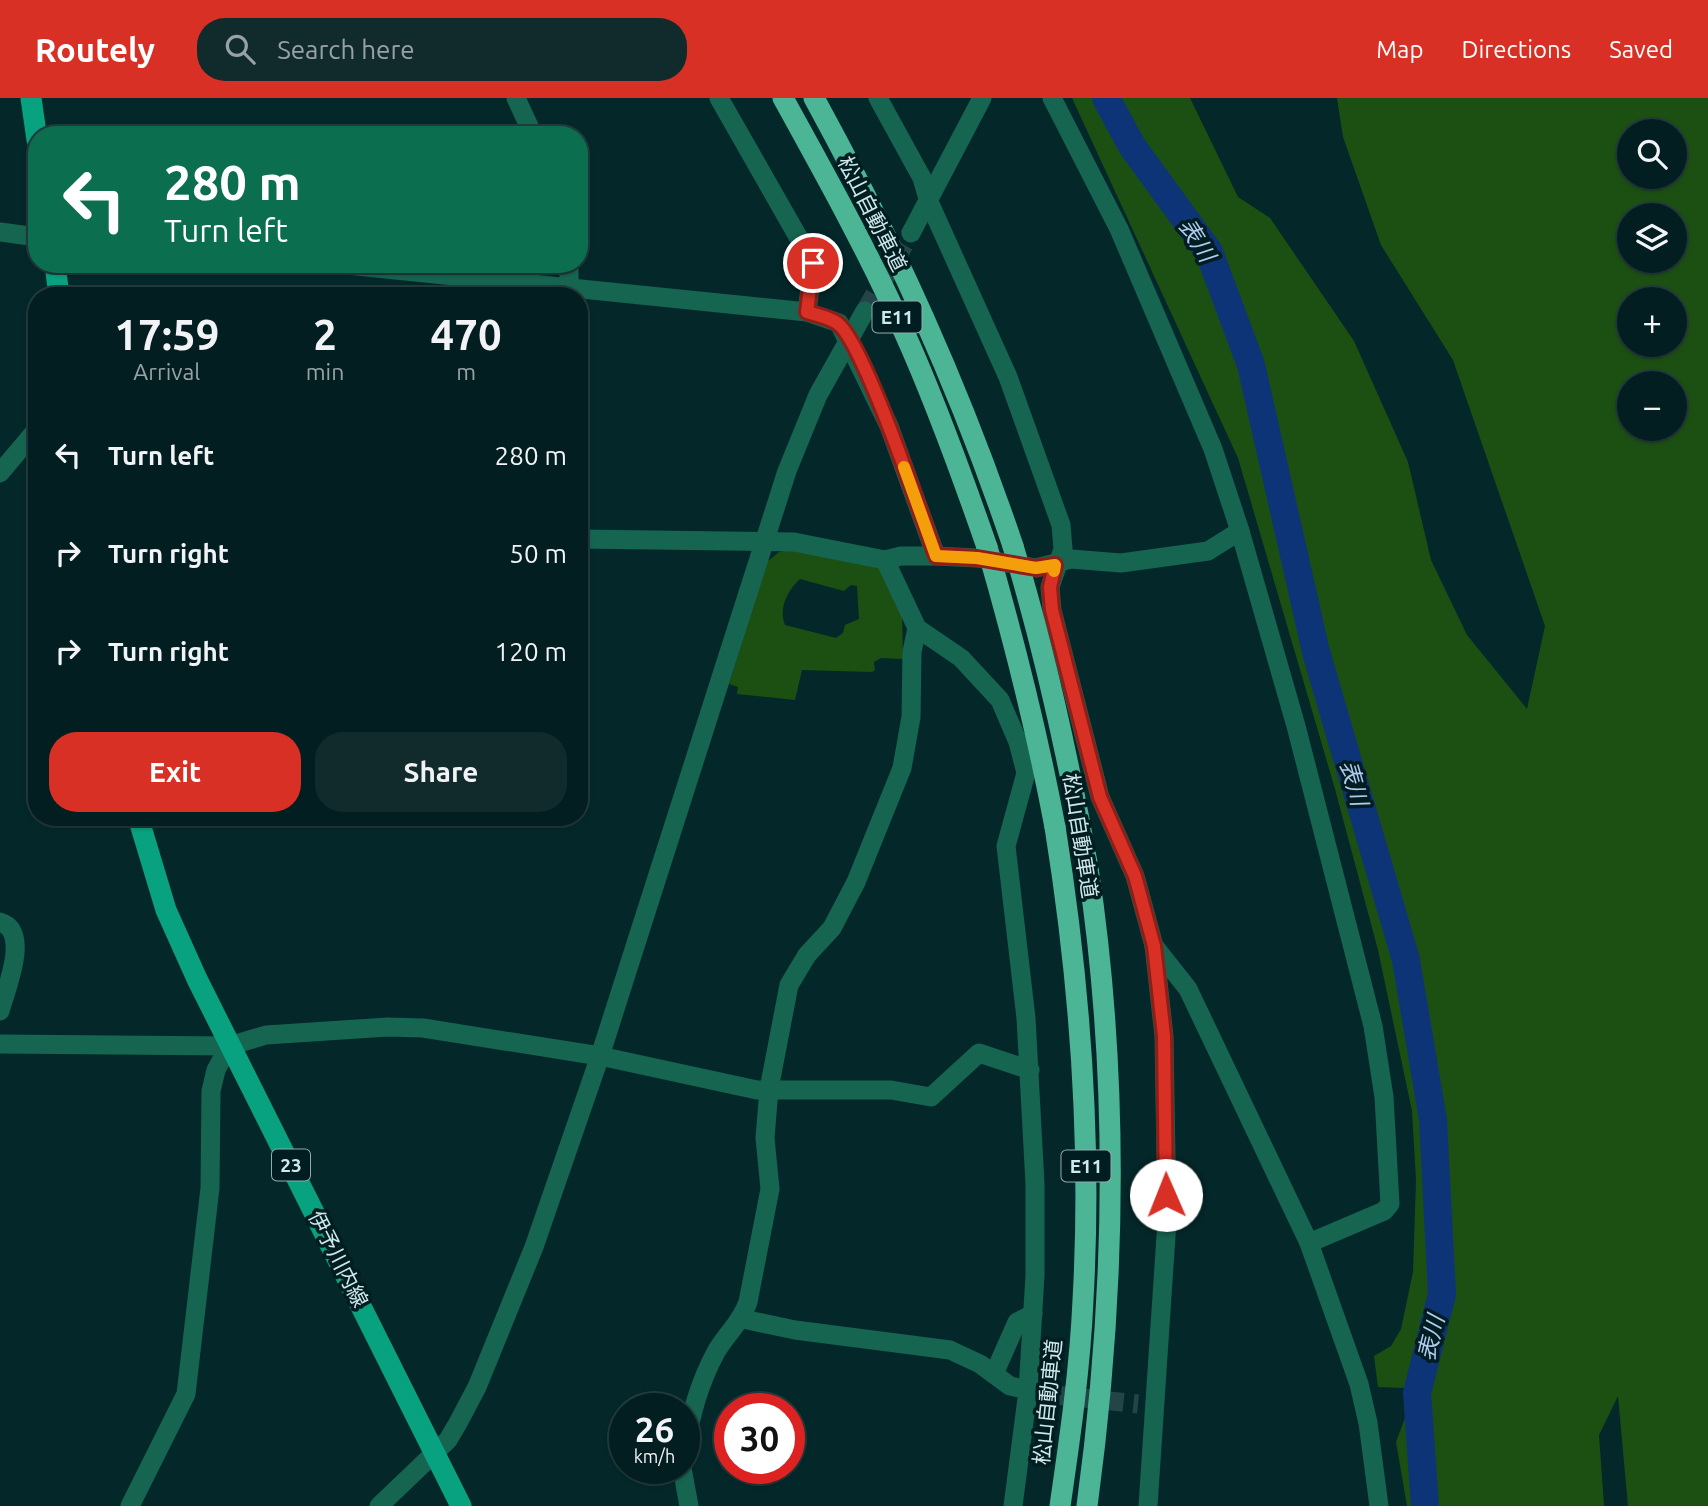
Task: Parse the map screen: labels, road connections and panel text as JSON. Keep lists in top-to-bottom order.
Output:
{
  "streets": {
    "highway": ["松山自動車道", "E11"],
    "main road": ["23", "伊予川内線"]
  },
  "water": ["表川"],
  "page": {
    "header": "Routely",
    "search": "Search here",
    "nav": ["Map", "Directions", "Saved"],
    "map_buttons": ["+", "−"],
    "turn": ["280 m", "Turn left"],
    "eta": [
      "17:59",
      "Arrival",
      "2",
      "min",
      "470",
      "m"
    ],
    "list": [
      {
        "name": "Turn left",
        "value": "280 m"
      },
      {
        "name": "Turn right",
        "value": "50 m"
      },
      {
        "name": "Turn right",
        "value": "120 m"
      }
    ],
    "buttons": ["Exit", "Share"],
    "speed": "26 km/h",
    "limit": "30"
  }
}
